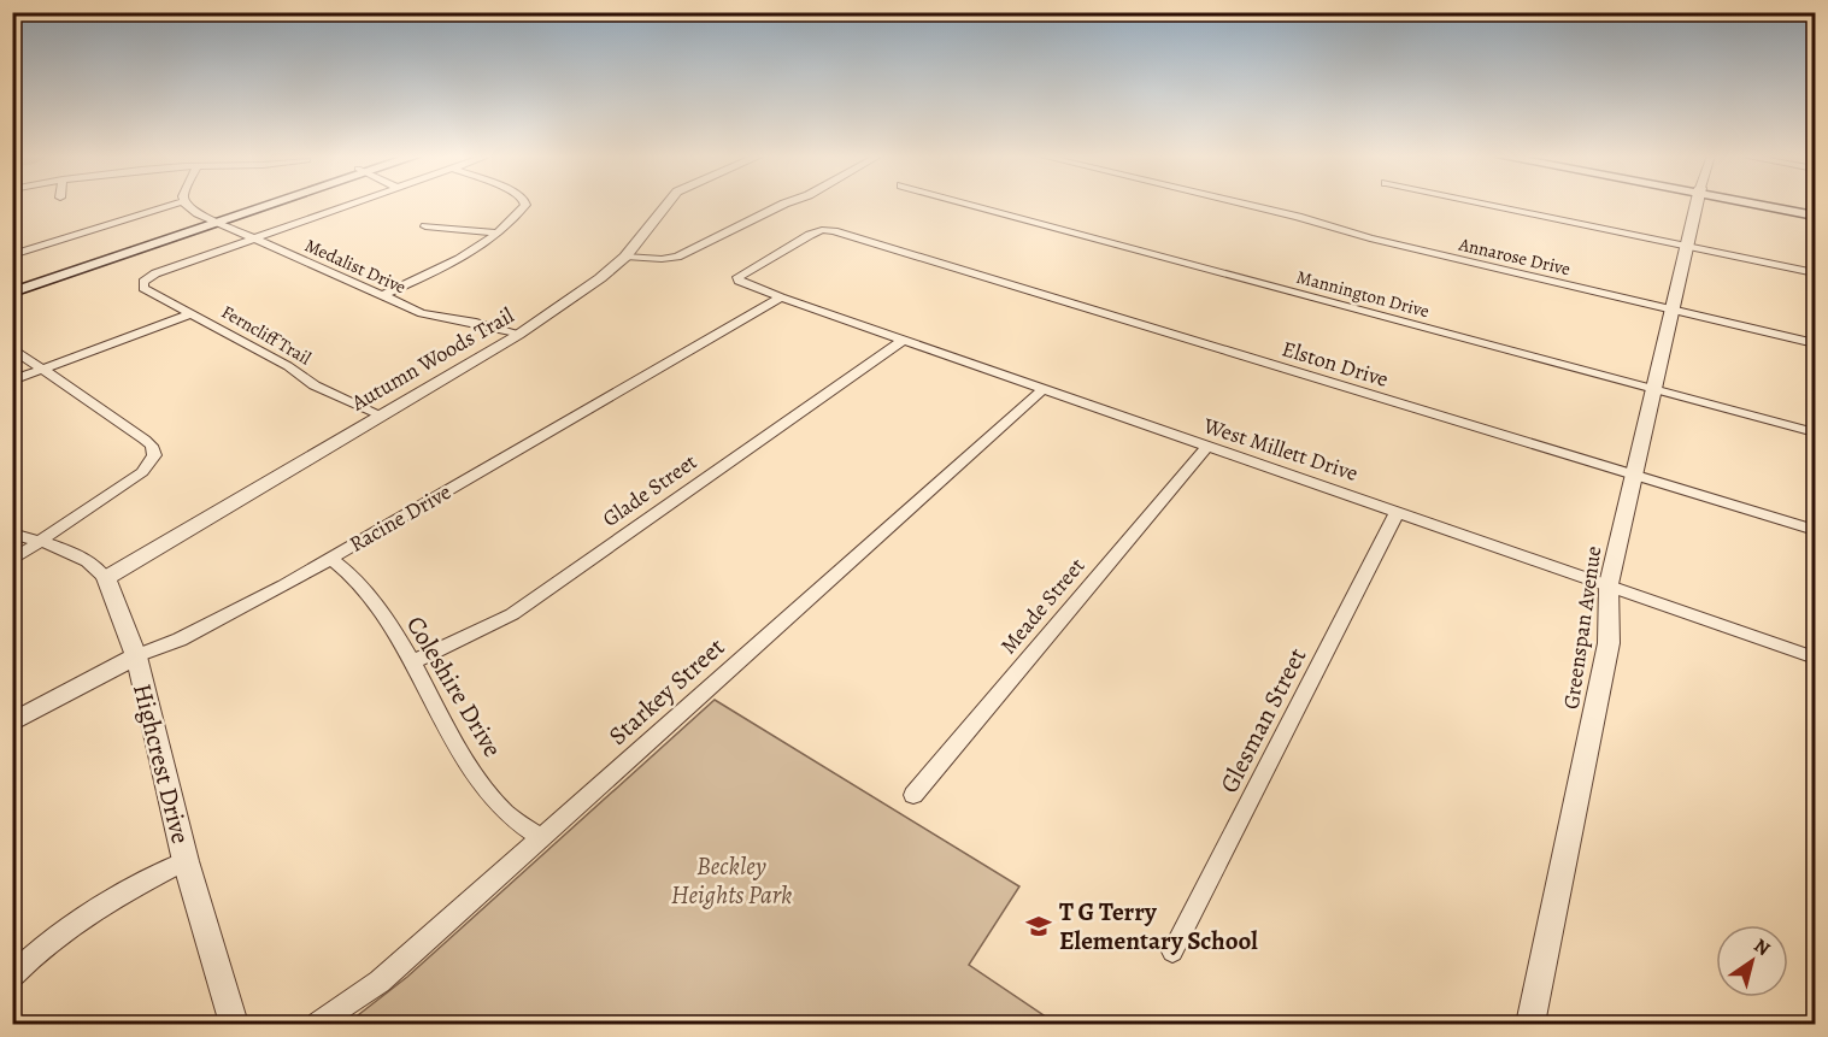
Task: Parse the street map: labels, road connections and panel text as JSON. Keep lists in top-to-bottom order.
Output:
{
  "streets": {
    "street": [
      "Annarose Drive",
      "Medalist Drive",
      "Mannington Drive",
      "Ferncliff Trail",
      "Autumn Woods Trail",
      "Elston Drive",
      "West Millett Drive",
      "Glade Street",
      "Racine Drive",
      "Meade Street",
      "Greenspan Avenue",
      "Coleshire Drive",
      "Starkey Street",
      "Glesman Street",
      "Highcrest Drive"
    ]
  },
  "crossings": [
    ["Annarose Drive", "Greenspan Avenue"],
    ["Medalist Drive", "Ferncliff Trail"],
    ["Medalist Drive", "Autumn Woods Trail"],
    ["Mannington Drive", "Greenspan Avenue"],
    ["Ferncliff Trail", "Autumn Woods Trail"],
    ["Autumn Woods Trail", "Highcrest Drive"],
    ["Elston Drive", "West Millett Drive"],
    ["Elston Drive", "Greenspan Avenue"],
    ["West Millett Drive", "Glade Street"],
    ["West Millett Drive", "Racine Drive"],
    ["West Millett Drive", "Meade Street"],
    ["West Millett Drive", "Greenspan Avenue"],
    ["West Millett Drive", "Starkey Street"],
    ["West Millett Drive", "Glesman Street"],
    ["Glade Street", "Coleshire Drive"],
    ["Racine Drive", "Coleshire Drive"],
    ["Racine Drive", "Highcrest Drive"],
    ["Coleshire Drive", "Starkey Street"]
  ],
  "parks": ["Beckley Heights Park"],
  "places": {
    "school or university": ["T G Terry Elementary School"]
  },
  "north": "top right"
}
